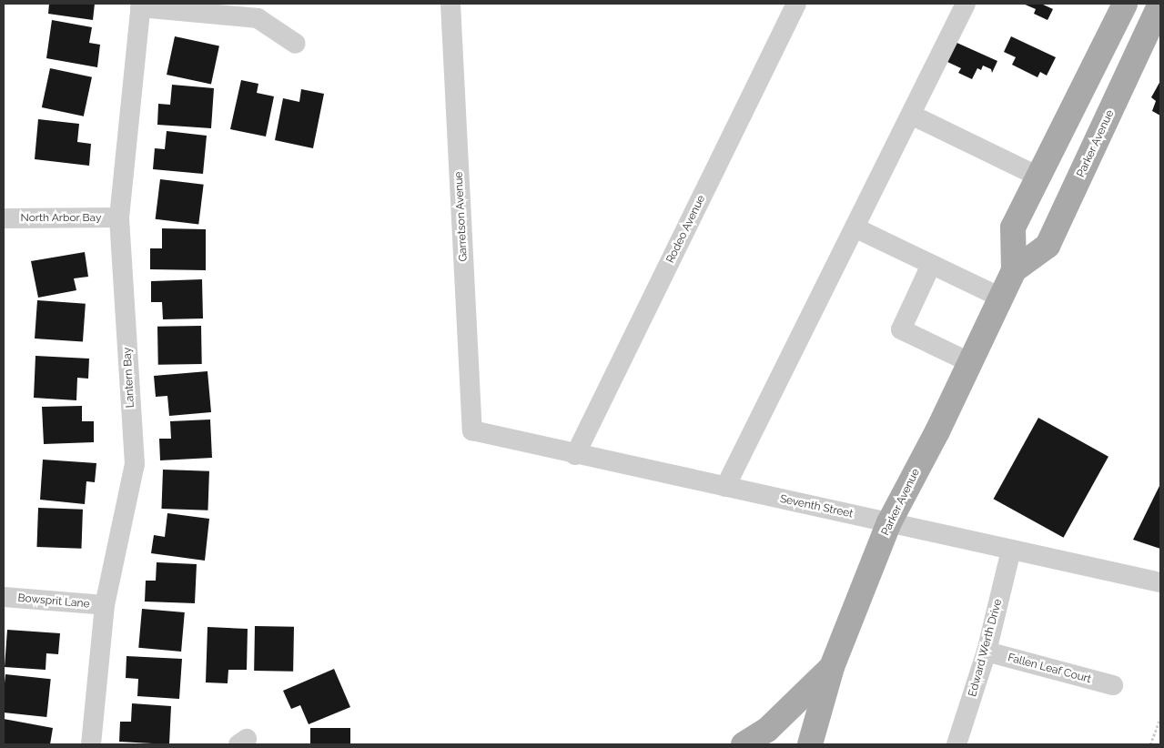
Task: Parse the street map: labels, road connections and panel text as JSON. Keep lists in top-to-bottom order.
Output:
{
  "streets": {
    "main road": ["Parker Avenue"],
    "street": [
      "Garretson Avenue",
      "North Arbor Bay",
      "Rodeo Avenue",
      "Lantern Bay",
      "Seventh Street",
      "Bowsprit Lane",
      "Edward Werth Drive",
      "Fallen Leaf Court"
    ]
  },
  "crossings": [
    ["Parker Avenue", "Seventh Street"],
    ["Garretson Avenue", "Seventh Street"],
    ["North Arbor Bay", "Lantern Bay"],
    ["Rodeo Avenue", "Seventh Street"],
    ["Lantern Bay", "Bowsprit Lane"],
    ["Seventh Street", "Edward Werth Drive"],
    ["Edward Werth Drive", "Fallen Leaf Court"]
  ]
}
